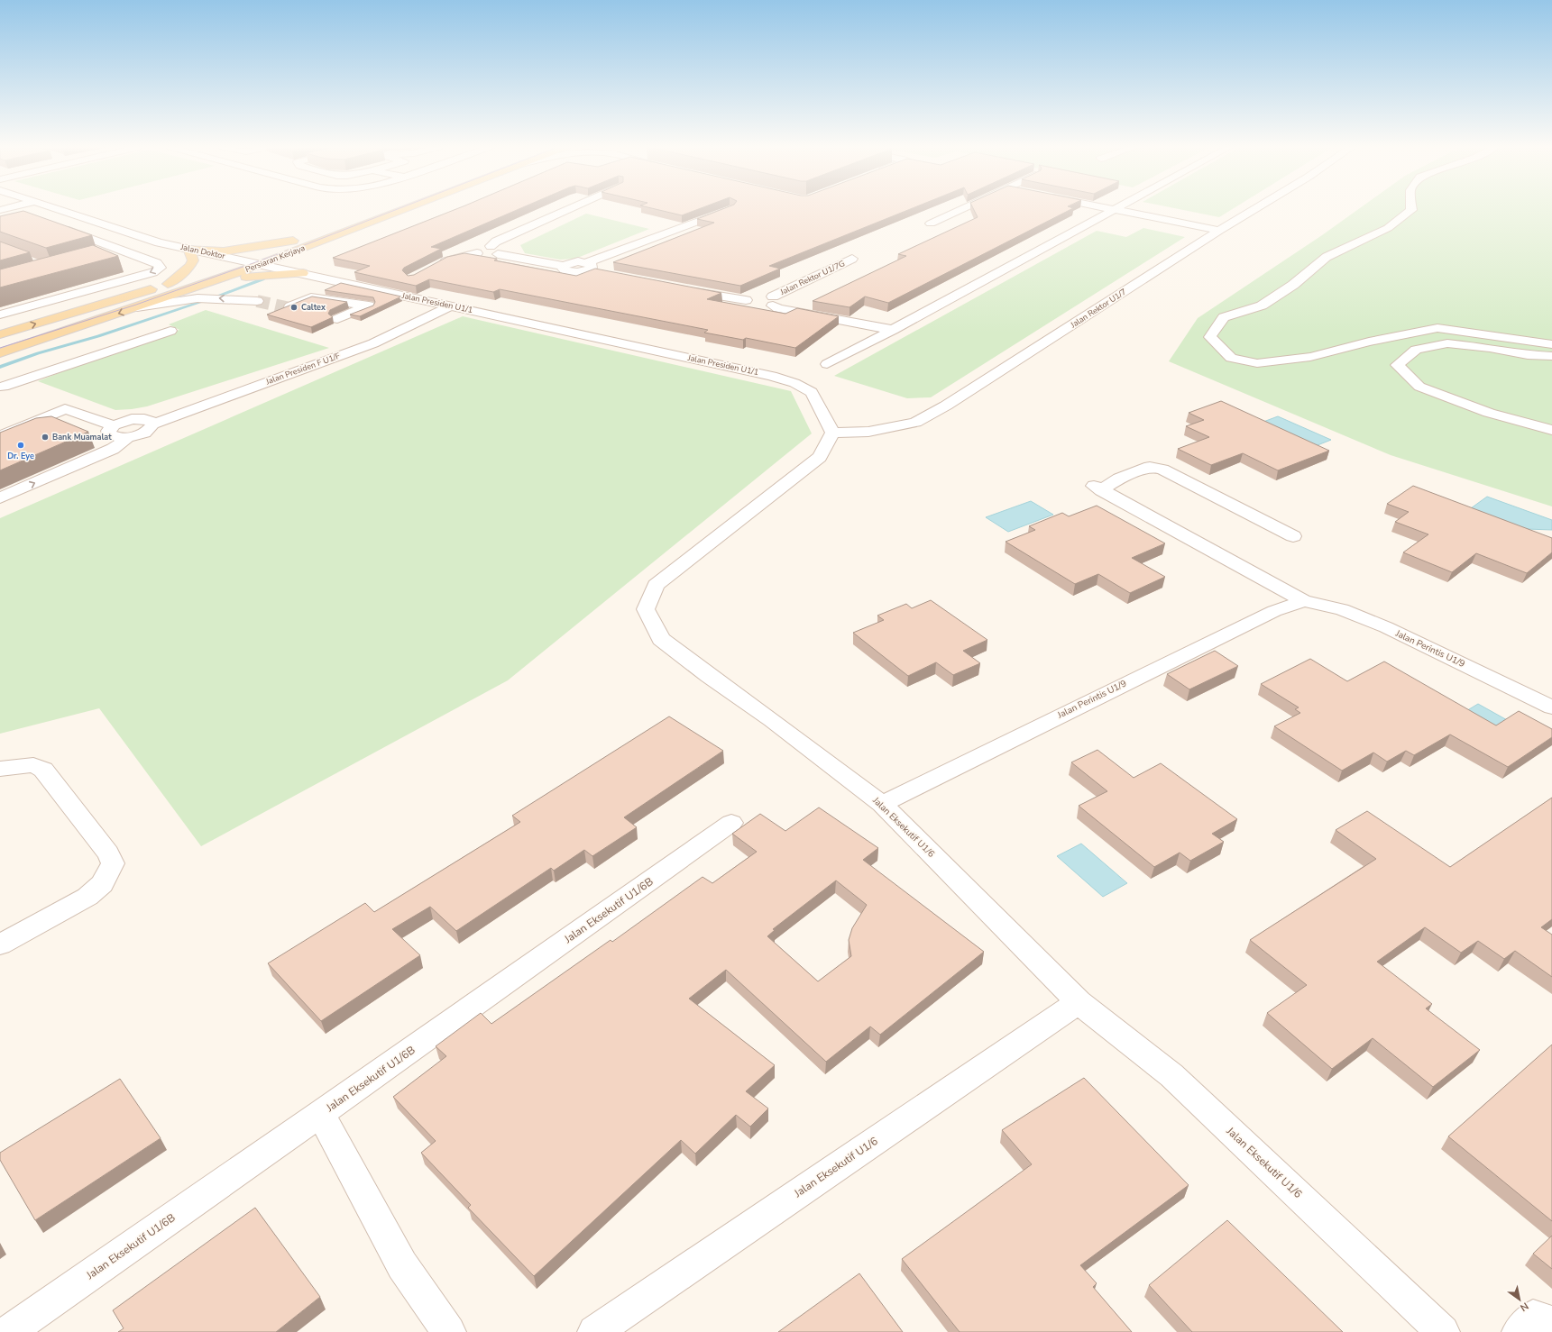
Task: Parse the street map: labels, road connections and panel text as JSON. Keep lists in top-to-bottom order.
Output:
{
  "streets": {
    "main road": ["Persiaran Kerjaya"],
    "street": [
      "Jalan Doktor",
      "Jalan Rektor U1/7G",
      "Jalan Presiden U1/1",
      "Jalan Rektor U1/7",
      "Jalan Presiden F U1/F",
      "Jalan Perintis U1/9",
      "Jalan Eksekutif U1/6",
      "Jalan Eksekutif U1/6B"
    ]
  },
  "crossings": [
    ["Jalan Doktor", "Persiaran Kerjaya"],
    ["Jalan Doktor", "Jalan Presiden U1/1"],
    ["Persiaran Kerjaya", "Jalan Presiden U1/1"],
    ["Jalan Presiden U1/1", "Jalan Rektor U1/7"],
    ["Jalan Presiden U1/1", "Jalan Presiden F U1/F"],
    ["Jalan Presiden U1/1", "Jalan Eksekutif U1/6"],
    ["Jalan Rektor U1/7", "Jalan Eksekutif U1/6"],
    ["Jalan Perintis U1/9", "Jalan Eksekutif U1/6"]
  ],
  "places": ["Caltex", "Bank Muamalat", "Dr. Eye"],
  "north": "bottom right"
}
